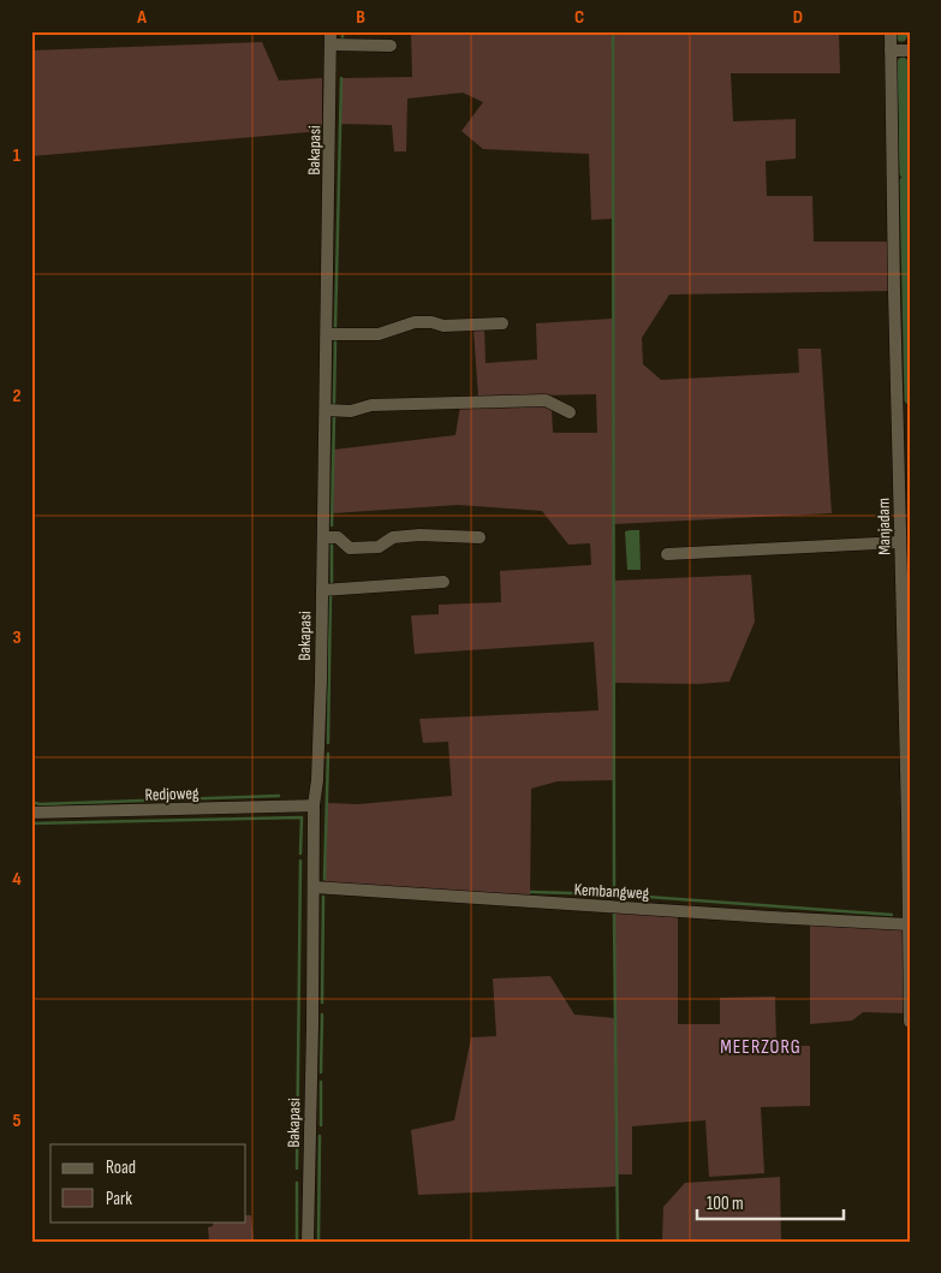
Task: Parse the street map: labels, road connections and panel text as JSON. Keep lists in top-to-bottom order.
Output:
{
  "streets": {
    "street": [
      "Bakapasi",
      "Manjadam",
      "Redjoweg",
      "Kembangweg"
    ]
  },
  "crossings": [
    ["Bakapasi", "Redjoweg"],
    ["Bakapasi", "Kembangweg"],
    ["Manjadam", "Kembangweg"]
  ],
  "districts": ["MEERZORG"],
  "legend": ["Road", "Park"],
  "scale_bar": "100 m",
  "grid": {
    "columns": [
      "A",
      "B",
      "C",
      "D"
    ],
    "rows": [
      "1",
      "2",
      "3",
      "4",
      "5"
    ]
  }
}
